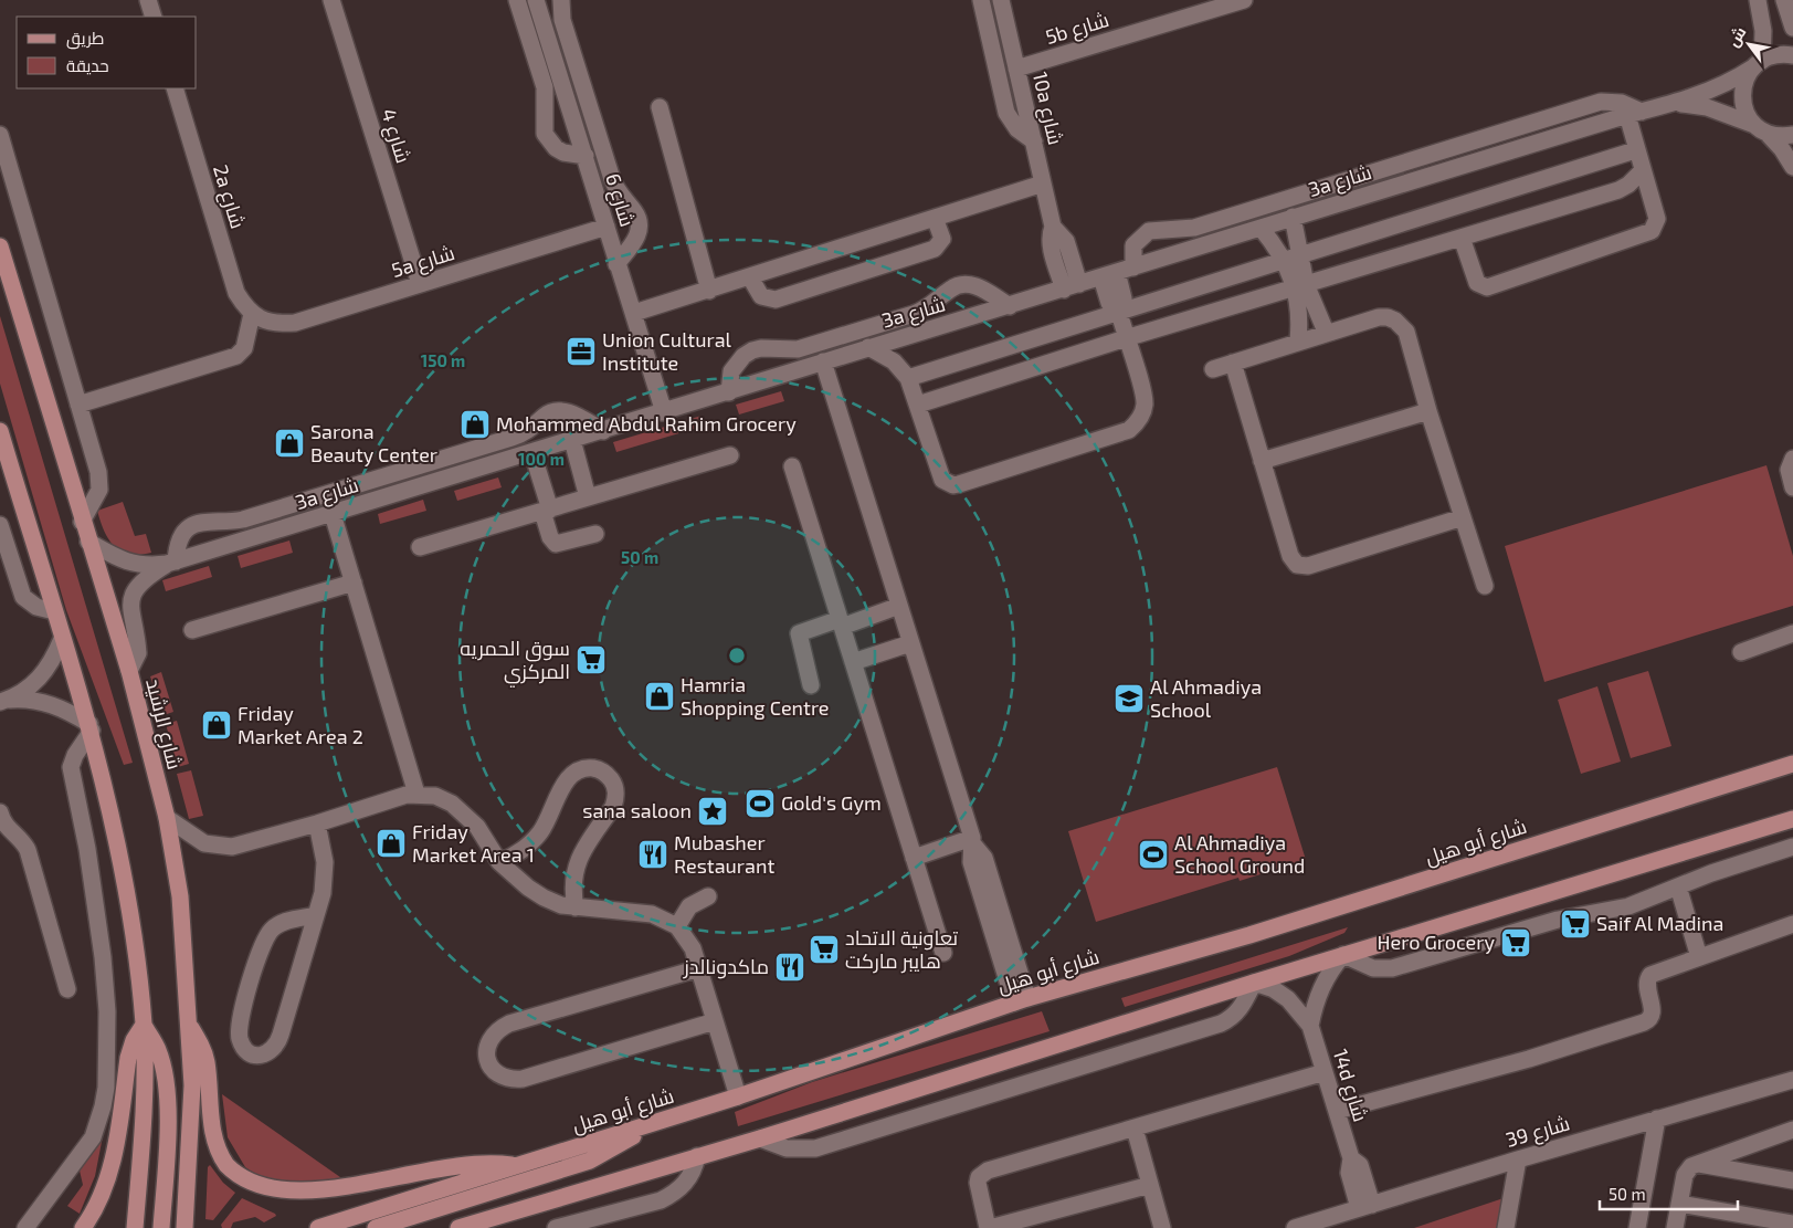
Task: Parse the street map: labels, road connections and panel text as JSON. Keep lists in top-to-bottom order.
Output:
{
  "streets": {
    "main road": ["شارع الرشيد", "شارع أبو هيل"],
    "street": [
      "5b شارع",
      "10a شارع",
      "شارع 4",
      "3a شارع",
      "2a شارع",
      "شارع 6",
      "5a شارع",
      "14d شارع",
      "شارع 39"
    ]
  },
  "crossings": [
    ["5b شارع", "10a شارع"],
    ["10a شارع", "3a شارع"],
    ["شارع 4", "5a شارع"],
    ["3a شارع", "شارع 6"],
    ["3a شارع", "شارع الرشيد"],
    ["2a شارع", "5a شارع"],
    ["شارع 6", "5a شارع"],
    ["14d شارع", "شارع 39"]
  ],
  "places": {
    "office": ["Union Cultural Institute"],
    "shop": [
      "Mohammed Abdul Rahim Grocery",
      "Sarona Beauty Center",
      "Hamria Shopping Centre",
      "Friday Market Area 2",
      "Friday Market Area 1"
    ],
    "supermarket": [
      "سوق الحمريه المركزي",
      "Saif Al Madina",
      "Hero Grocery",
      "تعاونية الاتحاد هايبر ماركت"
    ],
    "school or university": ["Al Ahmadiya School"],
    "sports": ["Gold's Gym", "Al Ahmadiya School Ground"],
    "place": ["sana saloon"],
    "restaurant": ["Mubasher Restaurant", "ماكدونالدز"]
  },
  "legend": ["طريق", "حديقة"],
  "scale_bar": "50 m",
  "north": "top left",
  "rings": ["150 m", "100 m", "50 m"]
}
